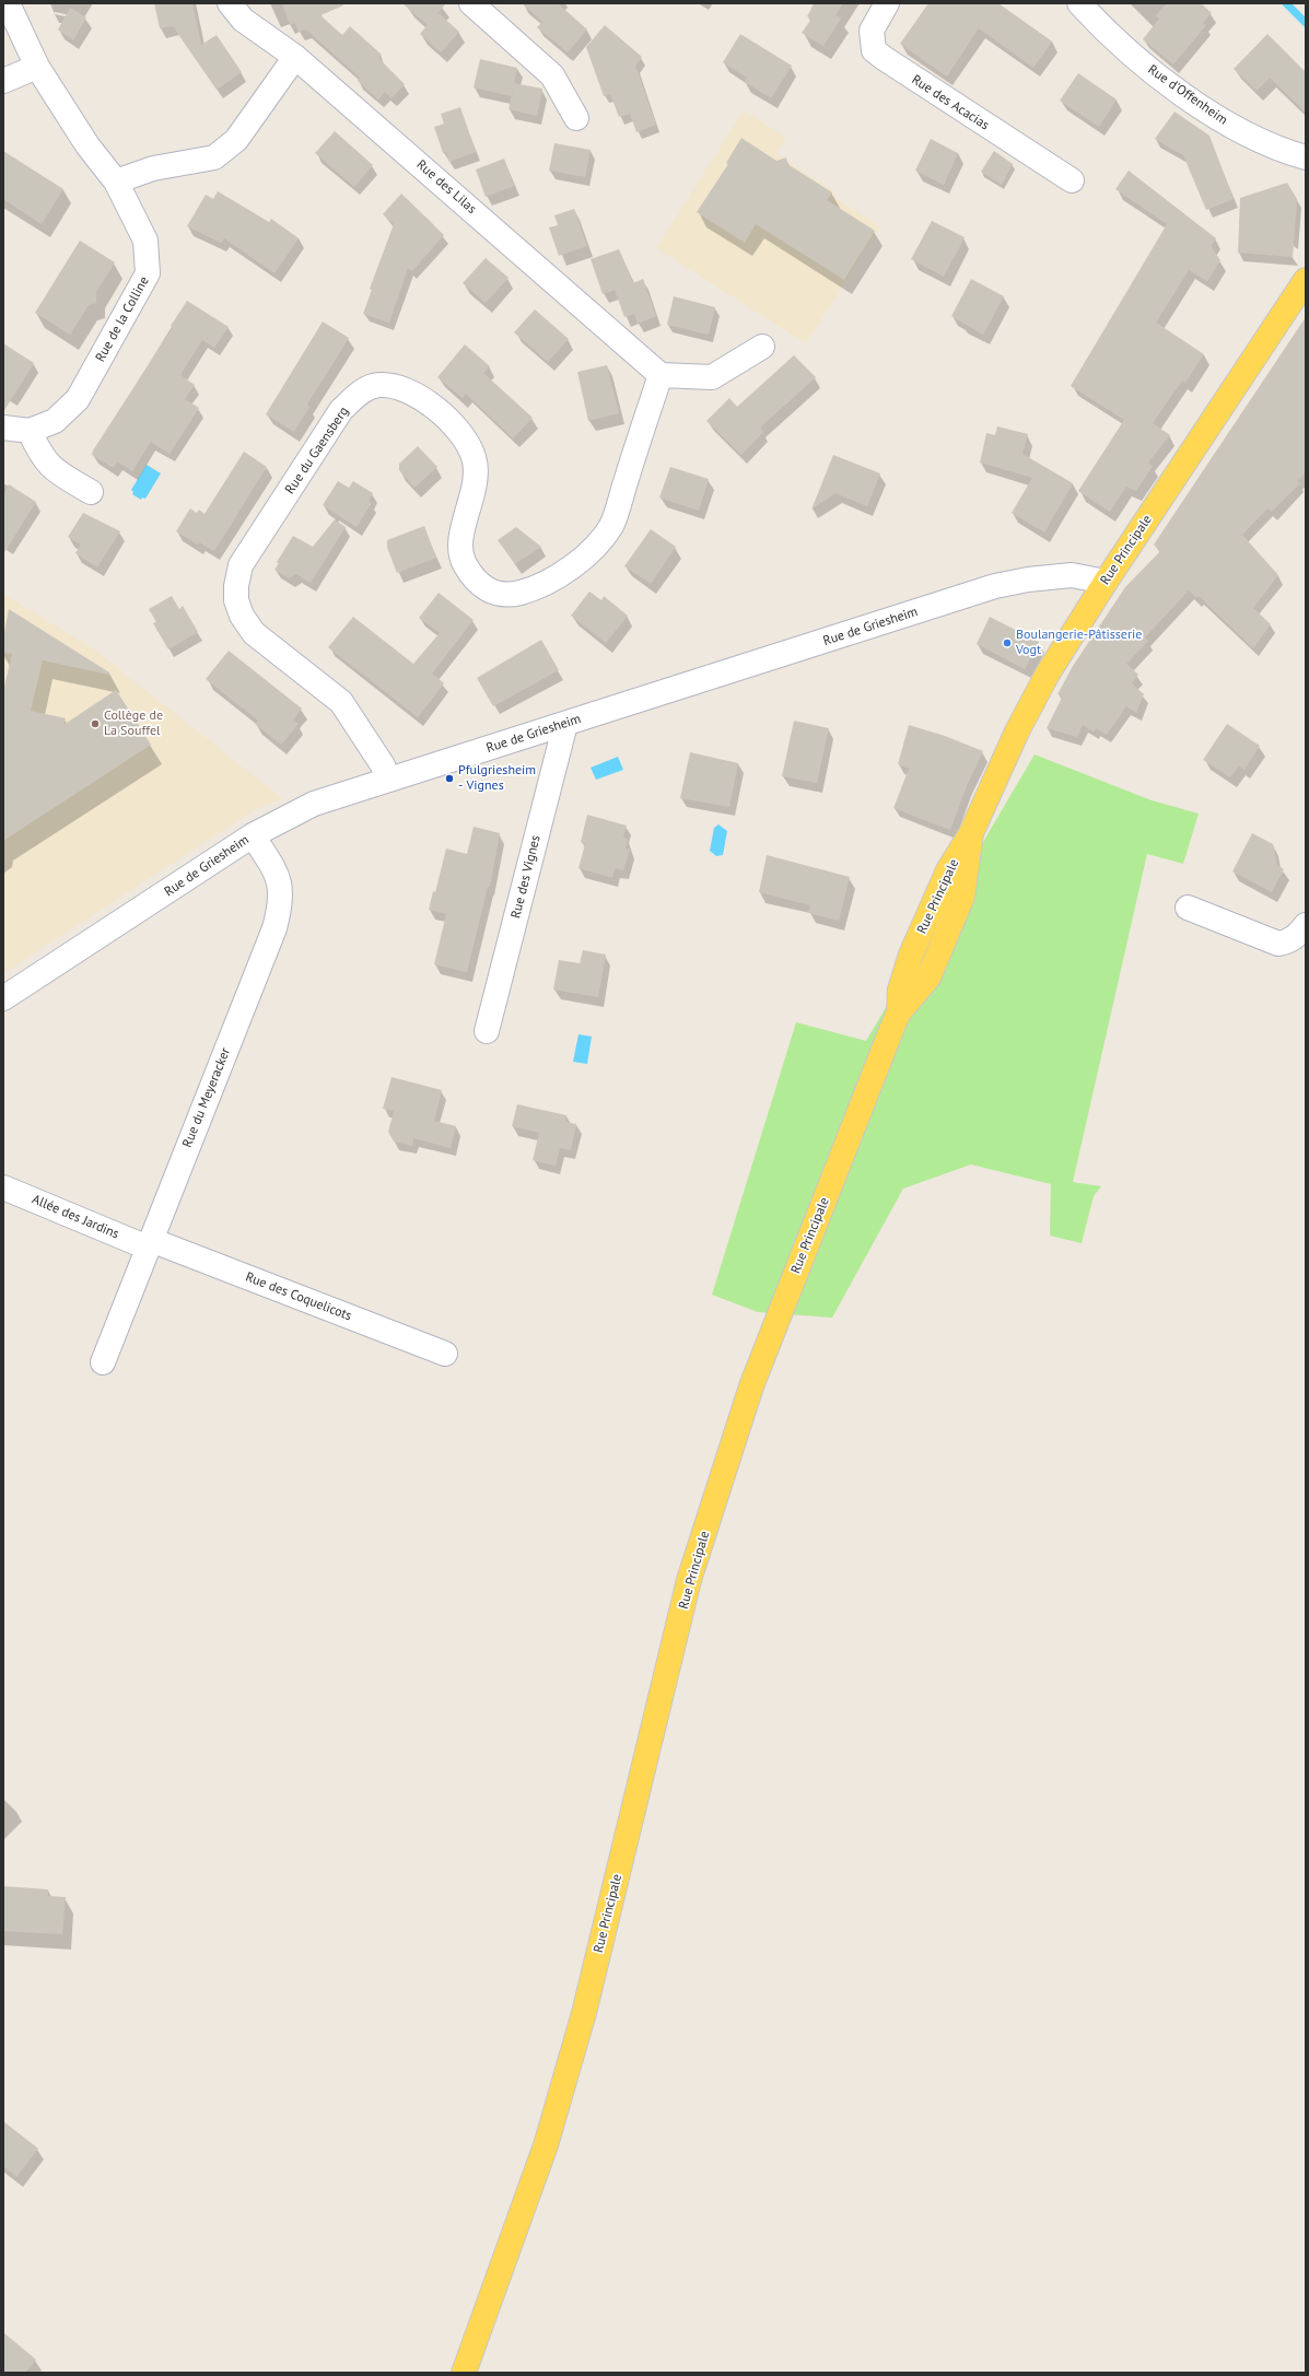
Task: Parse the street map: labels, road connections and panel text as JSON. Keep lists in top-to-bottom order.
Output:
{
  "streets": {
    "main road": ["Rue Principale"],
    "street": [
      "Rue d'Offenheim",
      "Rue des Acacias",
      "Rue des Lilas",
      "Rue de la Colline",
      "Rue du Gaensberg",
      "Rue de Griesheim",
      "Rue des Vignes",
      "Rue du Meyeracker",
      "Allée des Jardins",
      "Rue des Coquelicots"
    ]
  },
  "crossings": [
    ["Rue des Lilas", "Rue du Gaensberg"],
    ["Rue du Gaensberg", "Rue de Griesheim"],
    ["Rue Principale", "Rue de Griesheim"],
    ["Rue de Griesheim", "Rue des Vignes"],
    ["Rue de Griesheim", "Rue du Meyeracker"],
    ["Rue du Meyeracker", "Allée des Jardins"],
    ["Rue du Meyeracker", "Rue des Coquelicots"],
    ["Allée des Jardins", "Rue des Coquelicots"]
  ],
  "places": ["Boulangerie-Pâtisserie Vogt", "Collège de La Souffel", "Pfulgriesheim - Vignes"]
}
